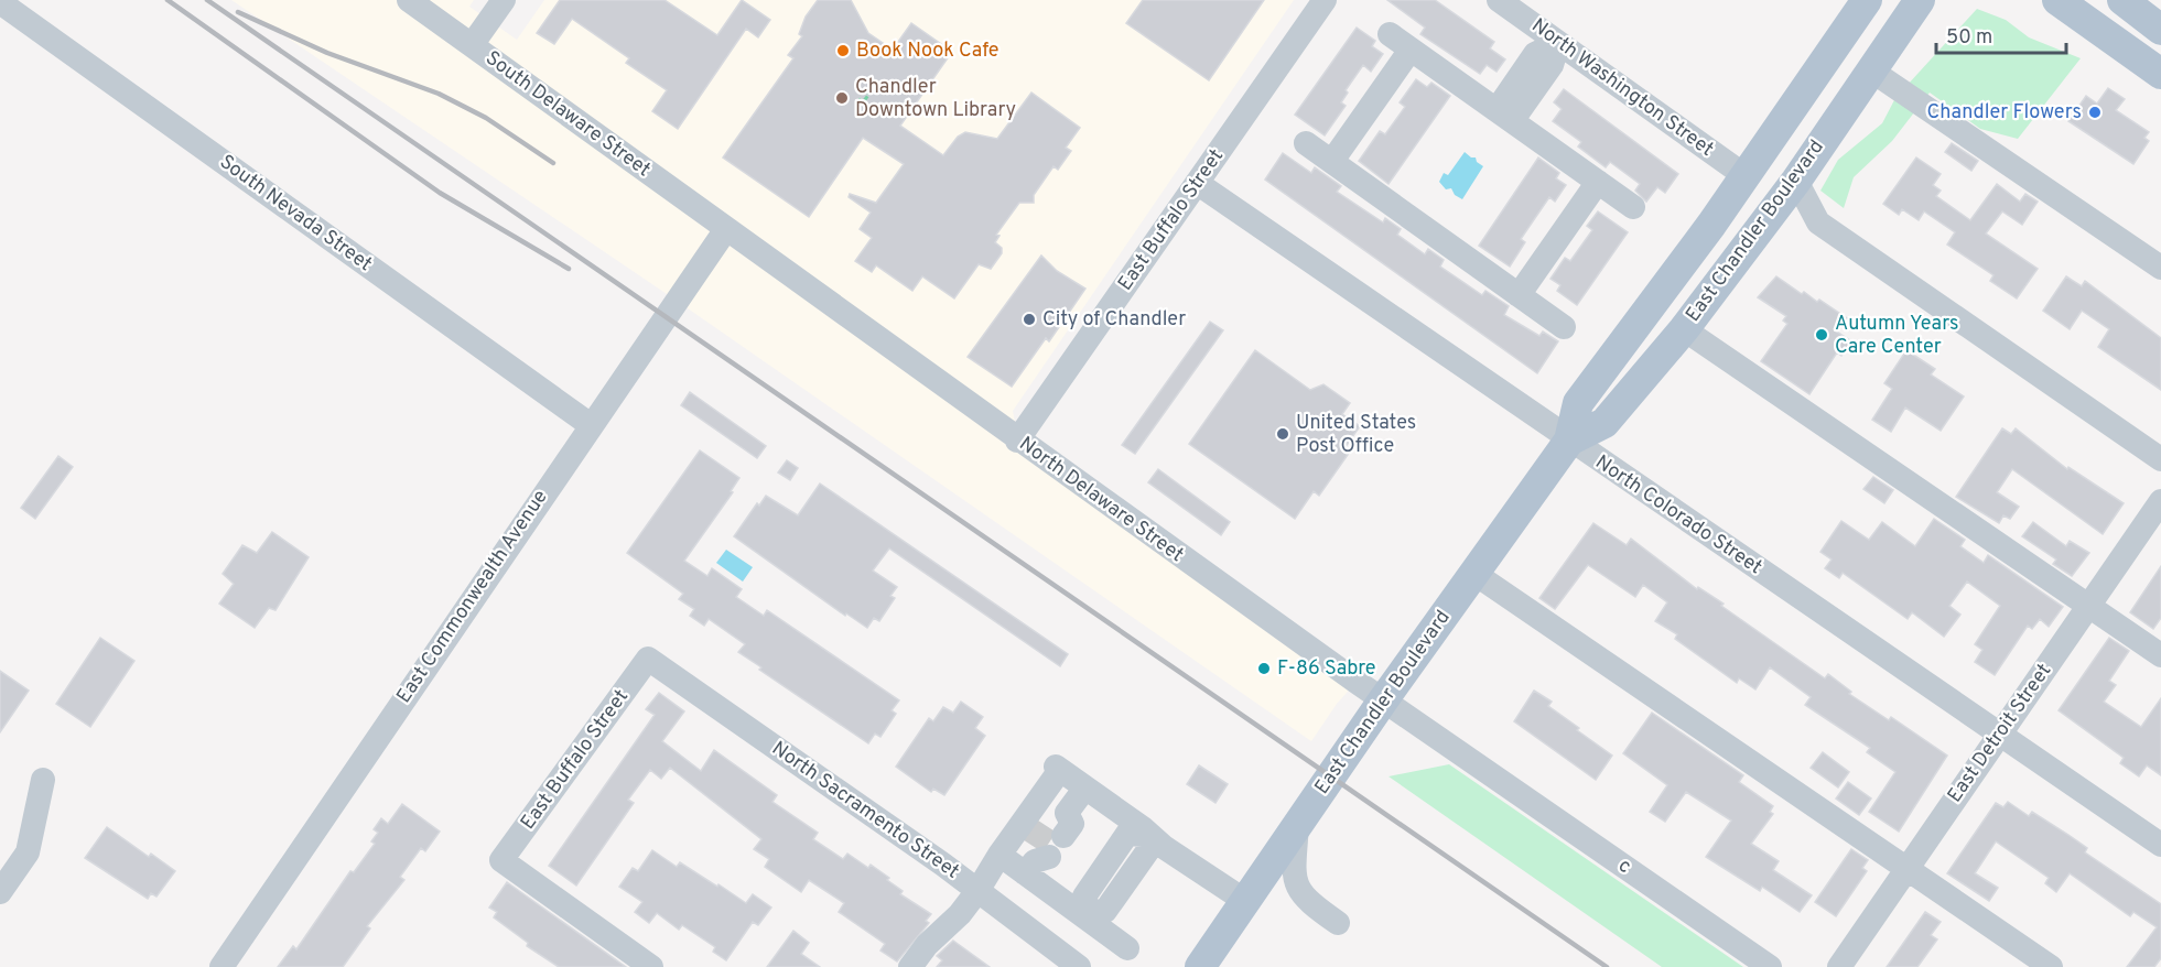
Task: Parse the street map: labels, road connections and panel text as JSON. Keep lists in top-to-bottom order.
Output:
{
  "streets": {
    "main road": ["East Chandler Boulevard"],
    "street": [
      "North Washington Street",
      "South Delaware Street",
      "South Nevada Street",
      "East Buffalo Street",
      "North Delaware Street",
      "North Colorado Street",
      "East Commonwealth Avenue",
      "East Detroit Street",
      "North Sacramento Street",
      "c"
    ]
  },
  "crossings": [
    ["North Washington Street", "East Chandler Boulevard"],
    ["South Delaware Street", "North Delaware Street"],
    ["South Delaware Street", "East Commonwealth Avenue"],
    ["South Nevada Street", "East Commonwealth Avenue"],
    ["East Buffalo Street", "North Delaware Street"],
    ["East Buffalo Street", "North Colorado Street"],
    ["East Buffalo Street", "North Sacramento Street"],
    ["East Chandler Boulevard", "North Delaware Street"],
    ["East Chandler Boulevard", "North Colorado Street"],
    ["North Delaware Street", "East Commonwealth Avenue"],
    ["North Delaware Street", "c"],
    ["North Colorado Street", "East Detroit Street"]
  ],
  "places": [
    "Book Nook Cafe",
    "Chandler Downtown Library",
    "Chandler Flowers",
    "City of Chandler",
    "Autumn Years Care Center",
    "United States Post Office",
    "F-86 Sabre"
  ],
  "scale_bar": "50 m"
}
